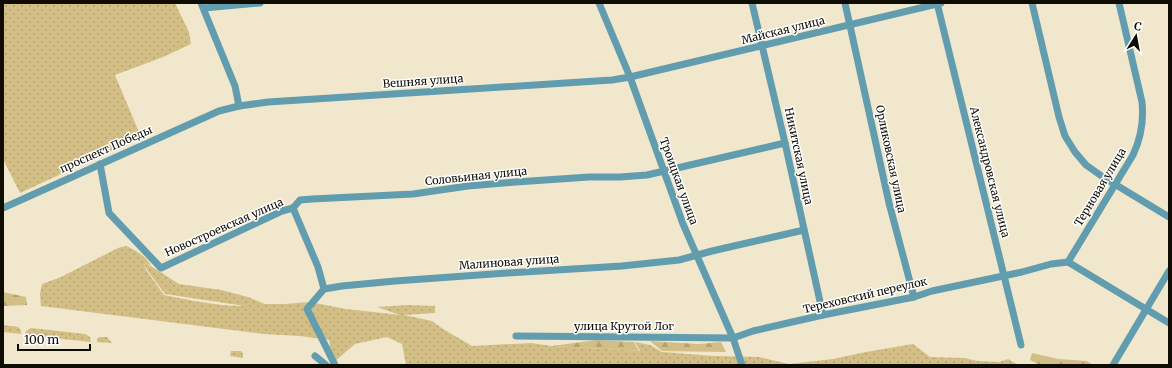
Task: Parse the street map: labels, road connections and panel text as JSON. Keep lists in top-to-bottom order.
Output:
{
  "streets": {
    "street": [
      "Майская улица",
      "Вешняя улица",
      "проспект Победы",
      "Никитская улица",
      "Орликовская улица",
      "Александровская улица",
      "Соловьиная улица",
      "Троицкая улица",
      "Терновая улица",
      "Новостроевская улица",
      "Малиновая улица",
      "Тереховский переулок",
      "улица Крутой Лог"
    ]
  },
  "crossings": [
    ["Майская улица", "Вешняя улица"],
    ["Майская улица", "Никитская улица"],
    ["Майская улица", "Орликовская улица"],
    ["Майская улица", "Александровская улица"],
    ["Майская улица", "Троицкая улица"],
    ["Вешняя улица", "проспект Победы"],
    ["Вешняя улица", "Троицкая улица"],
    ["проспект Победы", "Новостроевская улица"],
    ["Никитская улица", "Соловьиная улица"],
    ["Никитская улица", "Малиновая улица"],
    ["Никитская улица", "Тереховский переулок"],
    ["Орликовская улица", "Тереховский переулок"],
    ["Александровская улица", "Тереховский переулок"],
    ["Соловьиная улица", "Троицкая улица"],
    ["Соловьиная улица", "Новостроевская улица"],
    ["Троицкая улица", "Малиновая улица"],
    ["Троицкая улица", "Тереховский переулок"],
    ["Троицкая улица", "улица Крутой Лог"],
    ["Терновая улица", "Тереховский переулок"],
    ["Новостроевская улица", "Малиновая улица"],
    ["Тереховский переулок", "улица Крутой Лог"]
  ],
  "scale_bar": "100 m",
  "north": "top"
}
